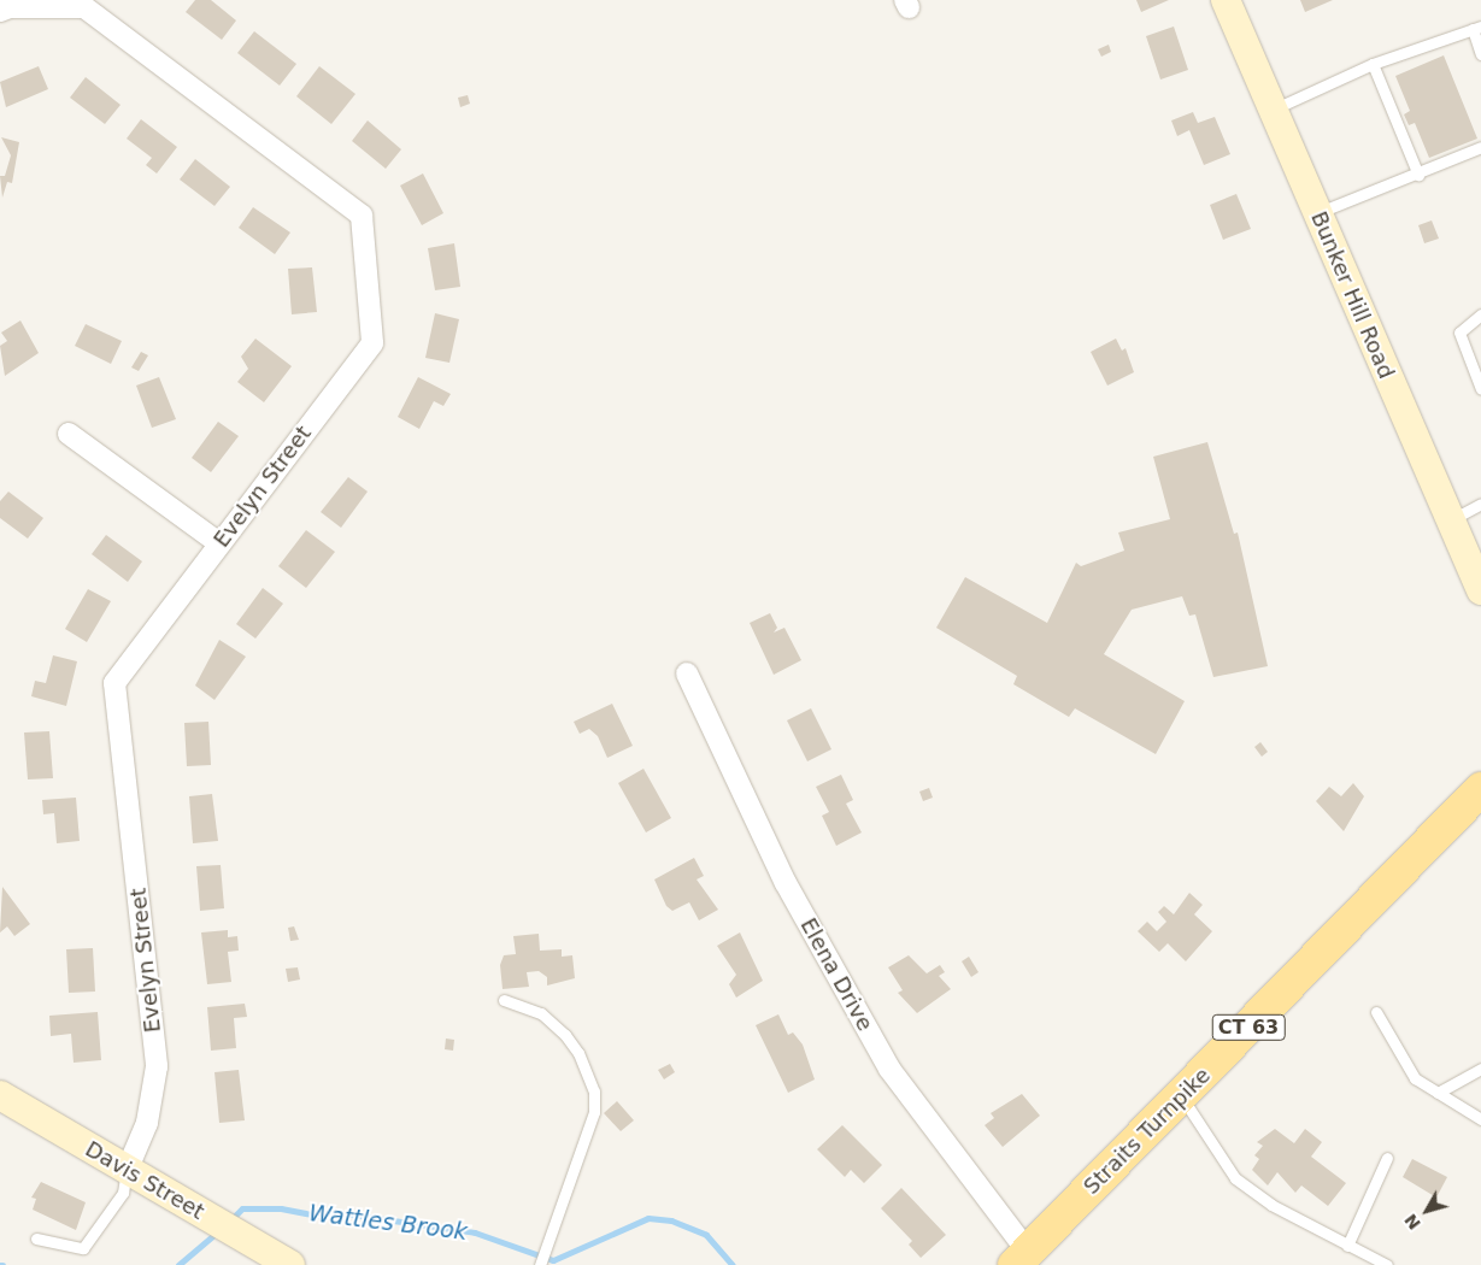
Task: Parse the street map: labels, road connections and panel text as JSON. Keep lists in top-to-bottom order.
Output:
{
  "streets": {
    "main road": [
      "Bunker Hill Road",
      "CT 63",
      "Straits Turnpike",
      "Davis Street"
    ],
    "street": ["Evelyn Street", "Elena Drive"]
  },
  "crossings": [
    ["Evelyn Street", "Davis Street"],
    ["Elena Drive", "Straits Turnpike"]
  ],
  "water": ["Wattles Brook"],
  "north": "bottom left"
}
